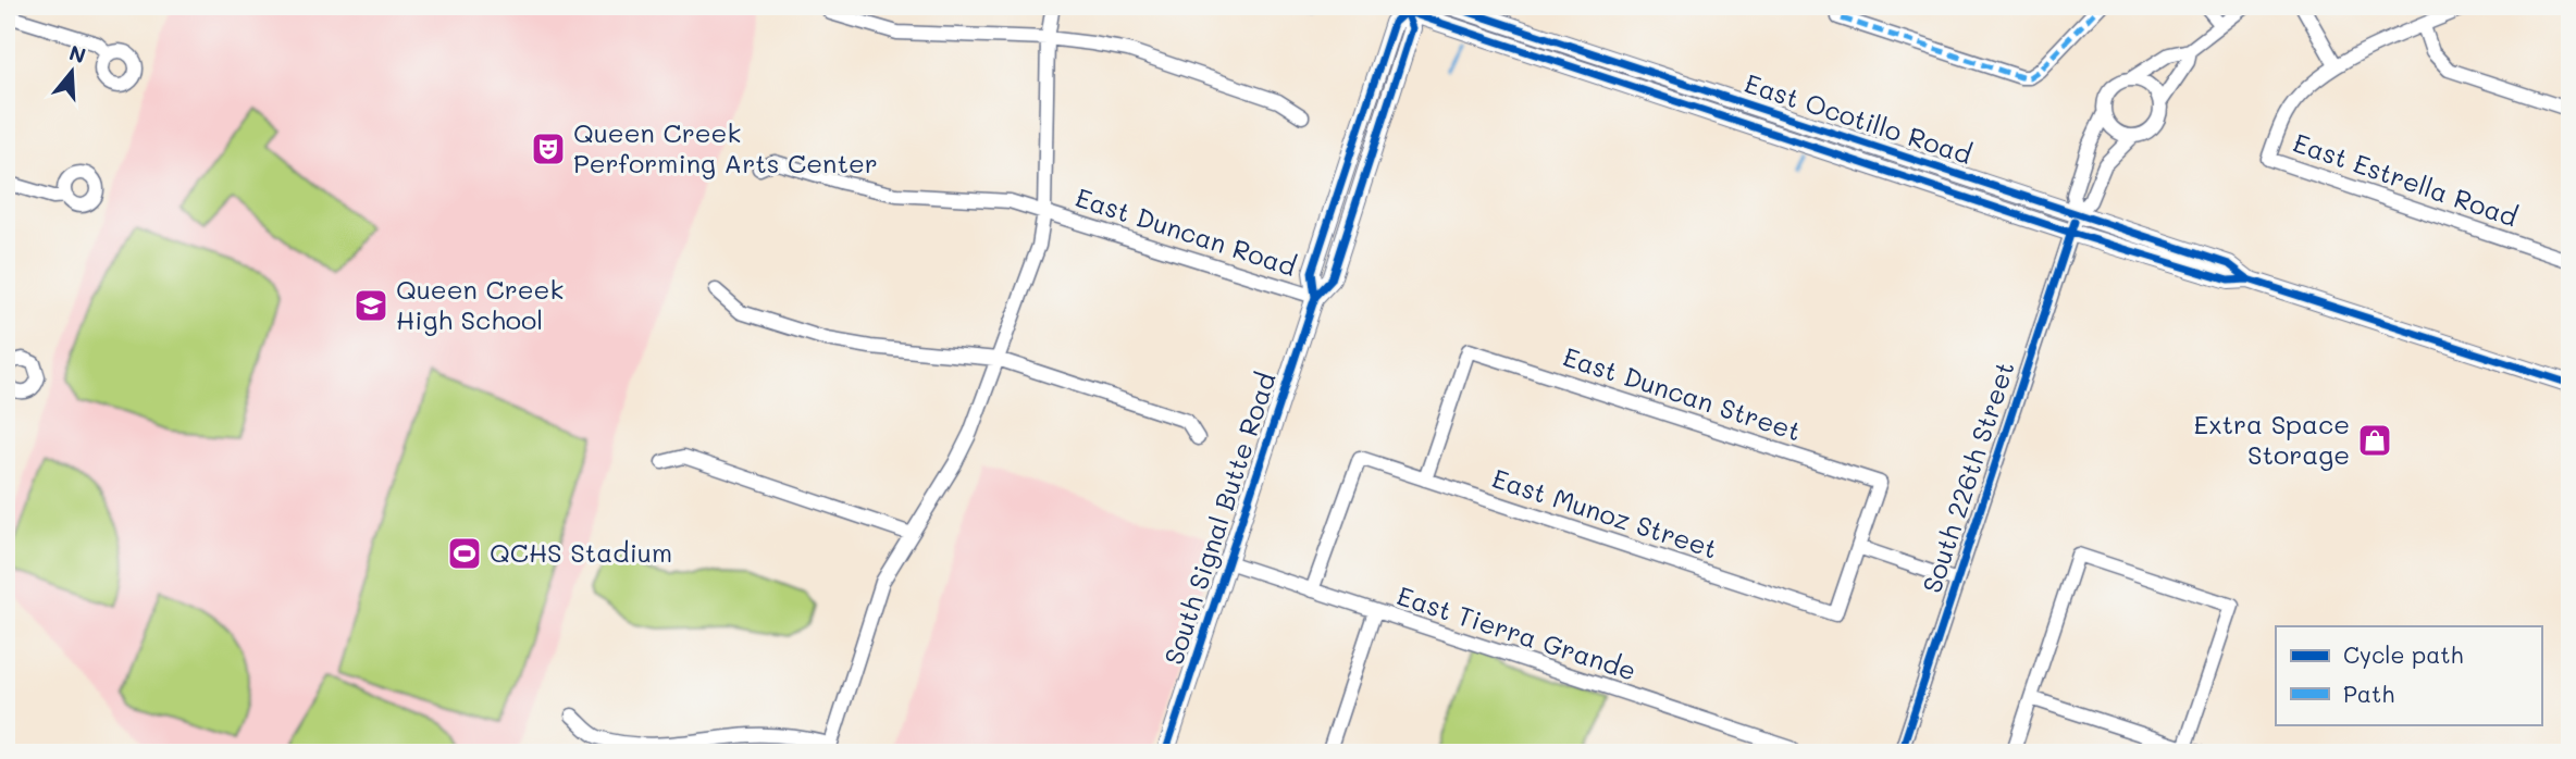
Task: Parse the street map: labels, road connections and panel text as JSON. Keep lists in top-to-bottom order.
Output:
{
  "streets": {
    "main road": ["East Ocotillo Road", "South Signal Butte Road"],
    "street": [
      "East Estrella Road",
      "East Duncan Road",
      "East Duncan Street",
      "South 226th Street",
      "East Munoz Street",
      "East Tierra Grande"
    ]
  },
  "crossings": [
    ["East Ocotillo Road", "South 226th Street"],
    ["East Ocotillo Road", "South Signal Butte Road"],
    ["East Duncan Road", "South Signal Butte Road"],
    ["East Duncan Street", "East Munoz Street"],
    ["East Munoz Street", "East Tierra Grande"],
    ["South Signal Butte Road", "East Tierra Grande"]
  ],
  "places": {
    "theatre": ["Queen Creek Performing Arts Center"],
    "school or university": ["Queen Creek High School"],
    "shop": ["Extra Space Storage"],
    "sports": ["QCHS Stadium"]
  },
  "legend": ["Cycle path", "Path"],
  "north": "top"
}
